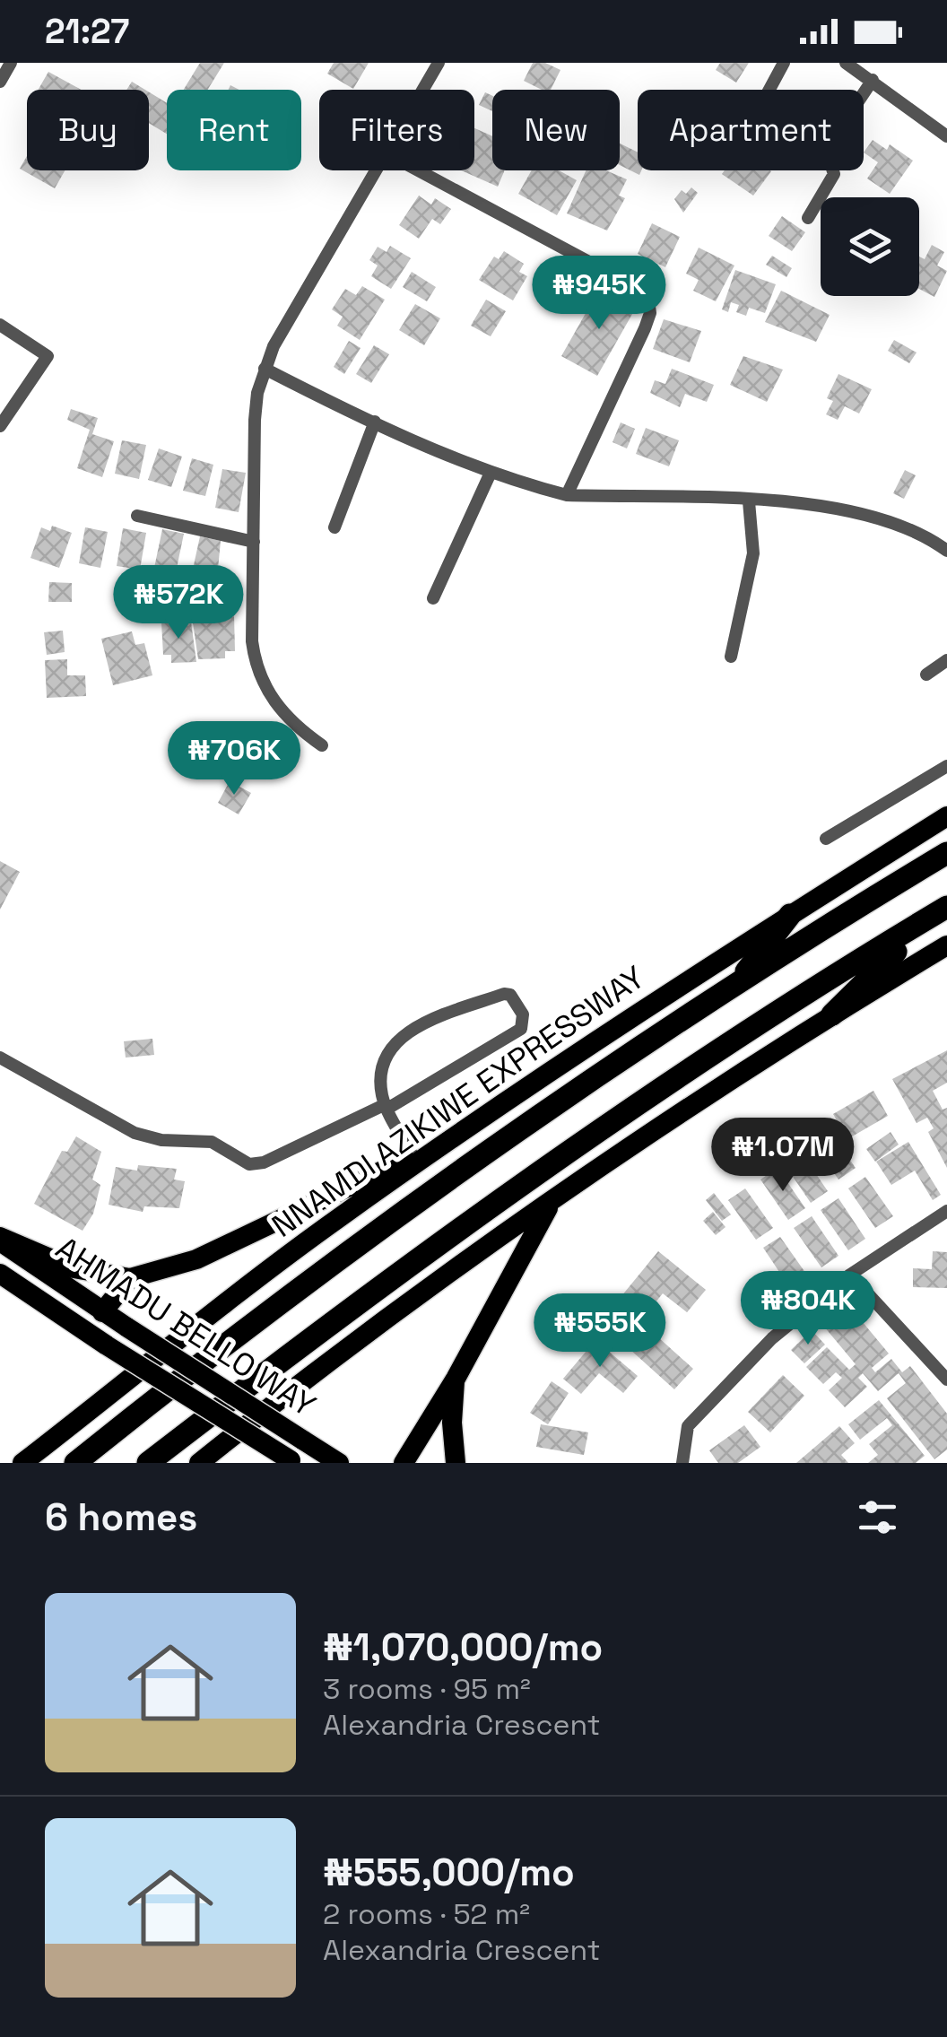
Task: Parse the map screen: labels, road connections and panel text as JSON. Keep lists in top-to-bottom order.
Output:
{
  "streets": {
    "highway": ["NNAMDI AZIKIWE EXPRESSWAY"],
    "main road": ["AHMADU BELLO WAY"]
  },
  "page": {
    "status": "21:27",
    "chip": [
      "Buy",
      "Rent",
      "Filters",
      "New",
      "Apartment"
    ],
    "price": [
      "₦945K",
      "₦572K",
      "₦706K",
      "₦1.07M",
      "₦804K",
      "₦555K"
    ],
    "heading": "6 homes",
    "list": [
      {
        "name": "₦1,070,000/mo",
        "note": "3 rooms · 95 m² · Alexandria Crescent"
      },
      {
        "name": "₦555,000/mo",
        "note": "2 rooms · 52 m² · Alexandria Crescent"
      }
    ]
  }
}
